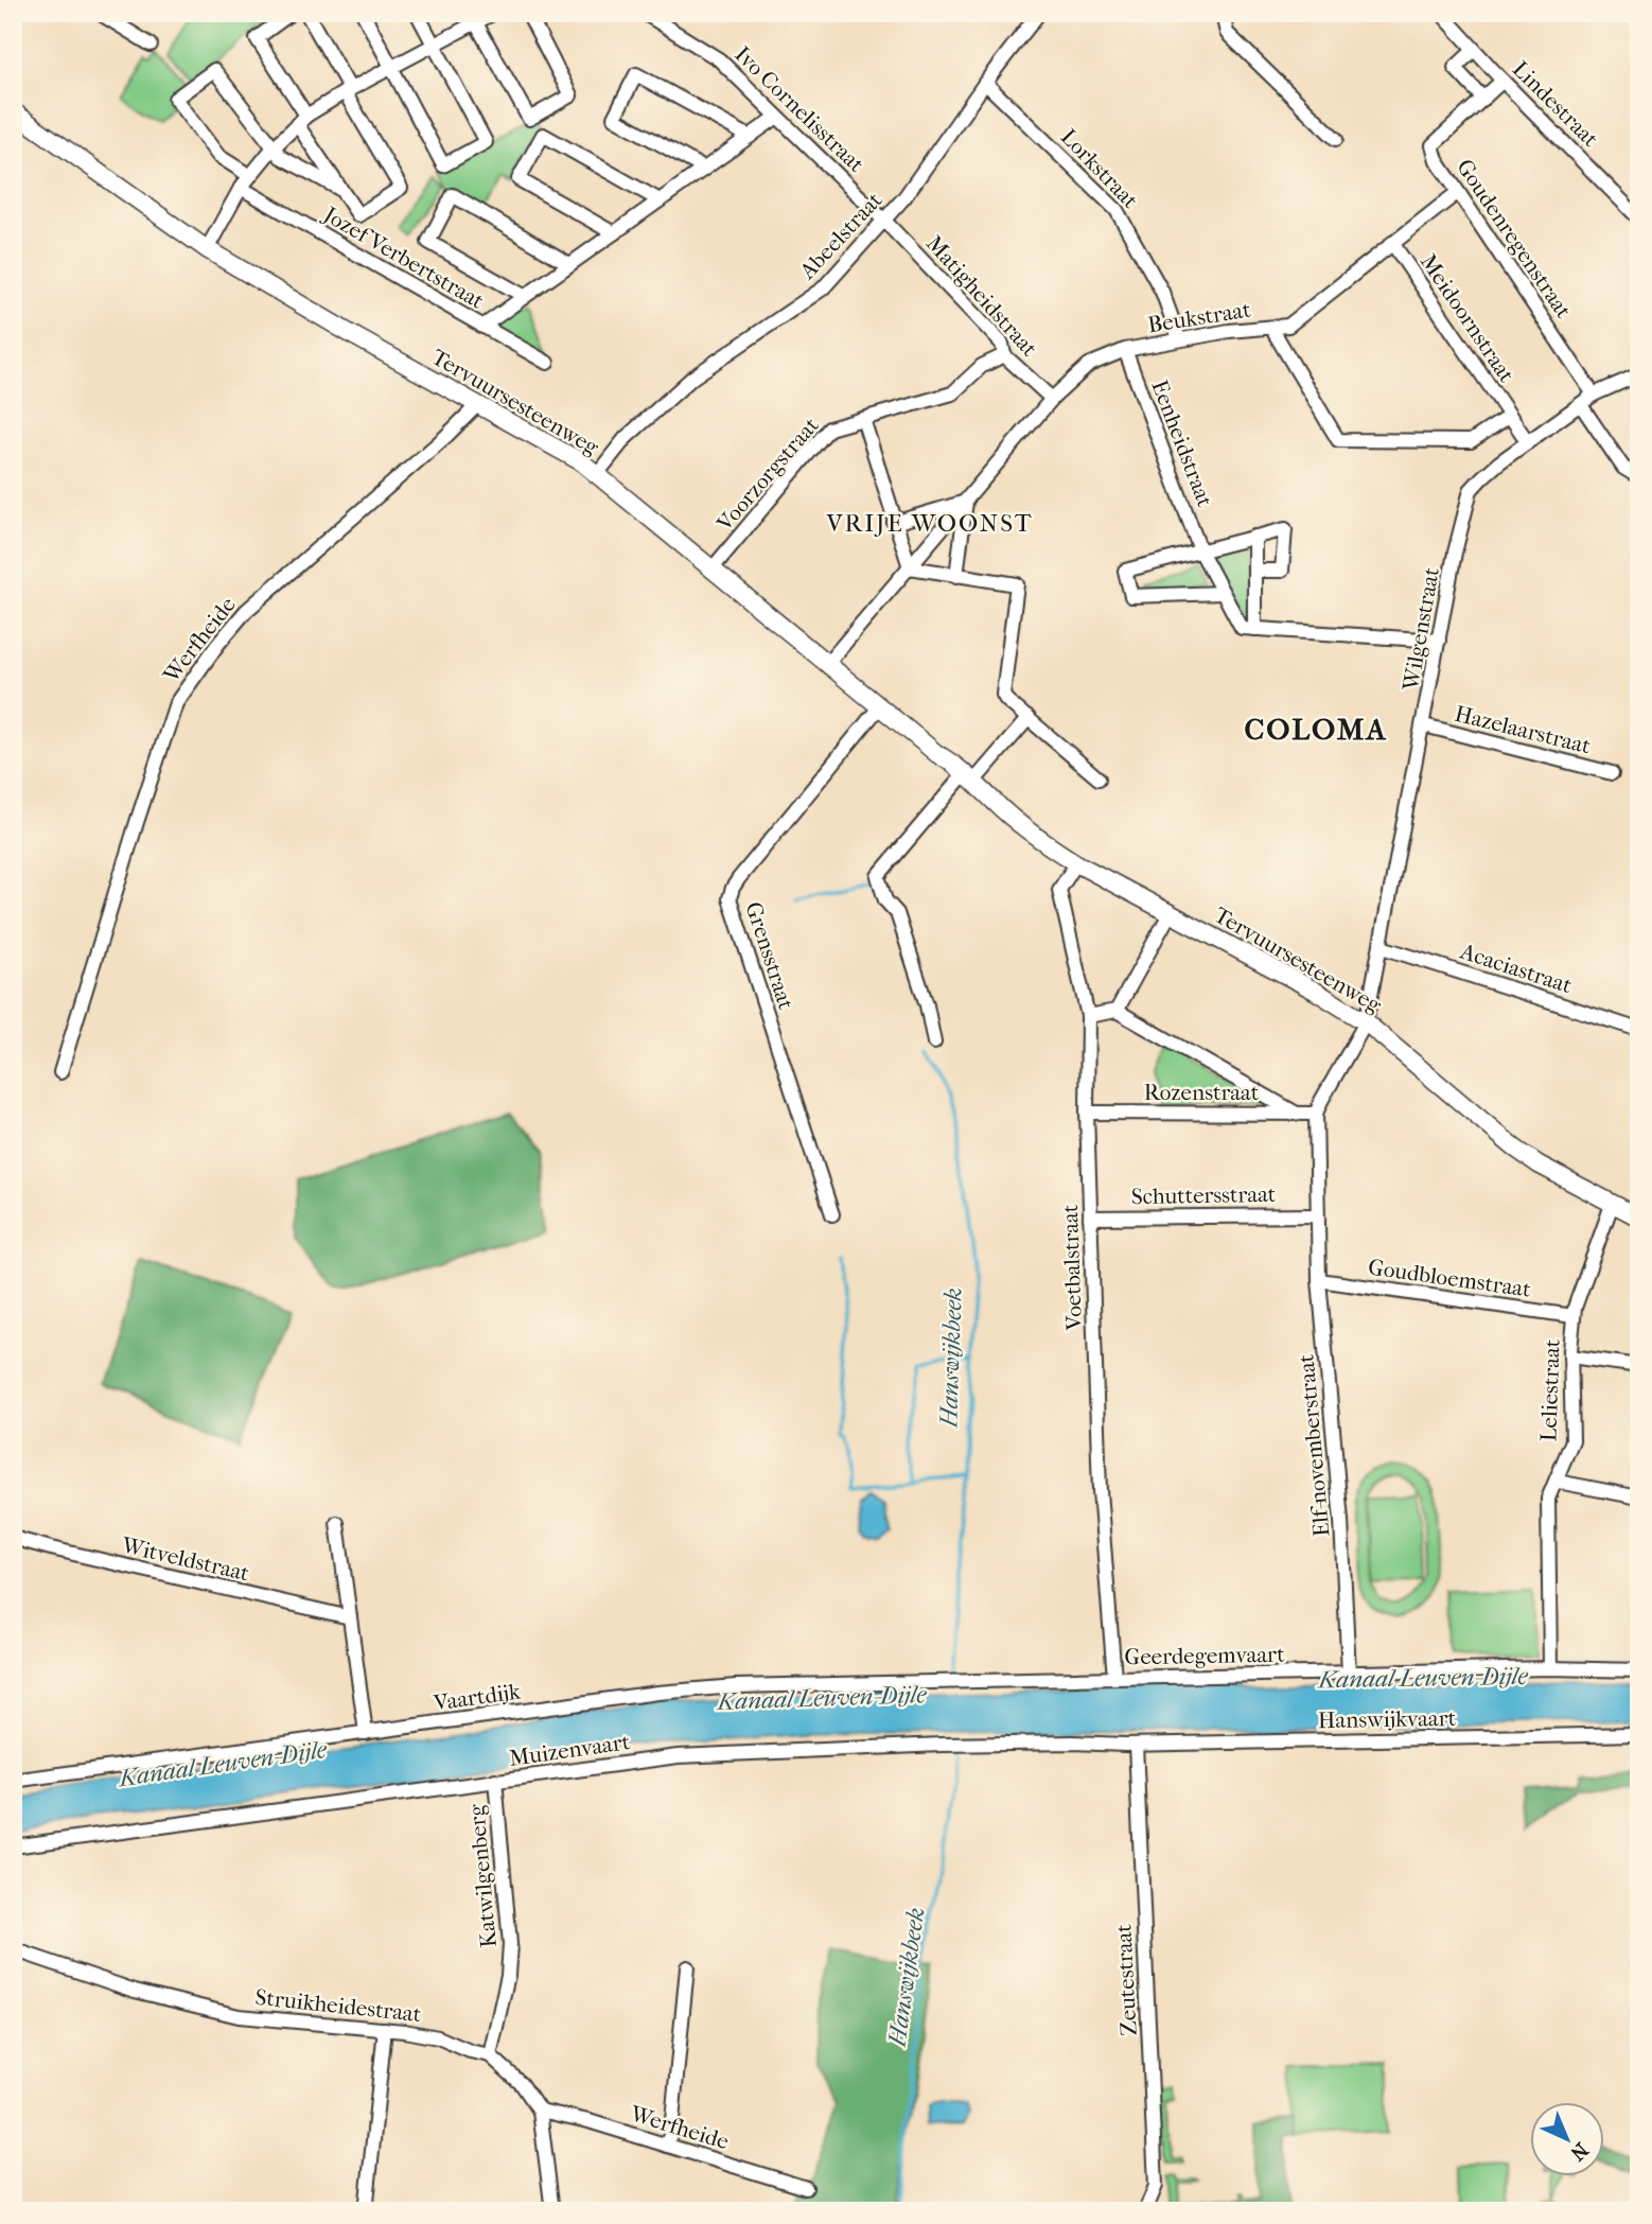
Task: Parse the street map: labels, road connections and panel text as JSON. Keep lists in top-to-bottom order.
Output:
{
  "streets": {
    "street": [
      "Lindestraat",
      "Ivo Cornelisstraat",
      "Lorkstraat",
      "Abeelstraat",
      "Goudenregenstraat",
      "Jozef Verbertstraat",
      "Matigheidstraat",
      "Beukstraat",
      "Meidoornstraat",
      "Tervuursesteenweg",
      "Eenheidstraat",
      "Voorzorgstraat",
      "Wilgenstraat",
      "Werfheide",
      "Hazelaarstraat",
      "Grensstraat",
      "Acaciastraat",
      "Rozenstraat",
      "Schuttersstraat",
      "Voetbalstraat",
      "Goudbloemstraat",
      "Leliestraat",
      "Elf-novemberstraat",
      "Witveldstraat",
      "Geerdegemvaart",
      "Vaartdijk",
      "Hanswijkvaart",
      "Muizenvaart",
      "Katwilgenberg",
      "Zeutestraat",
      "Struikheidestraat"
    ]
  },
  "crossings": [
    ["Lindestraat", "Goudenregenstraat"],
    ["Ivo Cornelisstraat", "Abeelstraat"],
    ["Ivo Cornelisstraat", "Matigheidstraat"],
    ["Lorkstraat", "Abeelstraat"],
    ["Lorkstraat", "Beukstraat"],
    ["Abeelstraat", "Matigheidstraat"],
    ["Abeelstraat", "Tervuursesteenweg"],
    ["Goudenregenstraat", "Beukstraat"],
    ["Goudenregenstraat", "Wilgenstraat"],
    ["Matigheidstraat", "Beukstraat"],
    ["Matigheidstraat", "Voorzorgstraat"],
    ["Beukstraat", "Meidoornstraat"],
    ["Beukstraat", "Tervuursesteenweg"],
    ["Beukstraat", "Eenheidstraat"],
    ["Meidoornstraat", "Wilgenstraat"],
    ["Tervuursesteenweg", "Voorzorgstraat"],
    ["Tervuursesteenweg", "Wilgenstraat"],
    ["Tervuursesteenweg", "Werfheide"],
    ["Tervuursesteenweg", "Grensstraat"],
    ["Tervuursesteenweg", "Voetbalstraat"],
    ["Tervuursesteenweg", "Leliestraat"],
    ["Wilgenstraat", "Hazelaarstraat"],
    ["Wilgenstraat", "Acaciastraat"],
    ["Wilgenstraat", "Rozenstraat"],
    ["Wilgenstraat", "Elf-novemberstraat"],
    ["Werfheide", "Struikheidestraat"],
    ["Rozenstraat", "Voetbalstraat"],
    ["Rozenstraat", "Elf-novemberstraat"],
    ["Schuttersstraat", "Voetbalstraat"],
    ["Schuttersstraat", "Elf-novemberstraat"],
    ["Voetbalstraat", "Geerdegemvaart"],
    ["Goudbloemstraat", "Leliestraat"],
    ["Goudbloemstraat", "Elf-novemberstraat"],
    ["Leliestraat", "Geerdegemvaart"],
    ["Elf-novemberstraat", "Geerdegemvaart"],
    ["Geerdegemvaart", "Vaartdijk"],
    ["Hanswijkvaart", "Muizenvaart"],
    ["Hanswijkvaart", "Zeutestraat"],
    ["Muizenvaart", "Katwilgenberg"],
    ["Muizenvaart", "Zeutestraat"],
    ["Katwilgenberg", "Struikheidestraat"]
  ],
  "districts": ["VRIJE WOONST", "COLOMA"],
  "water": ["Hanswijkbeek", "Kanaal Leuven-Dijle"],
  "north": "bottom right"
}
